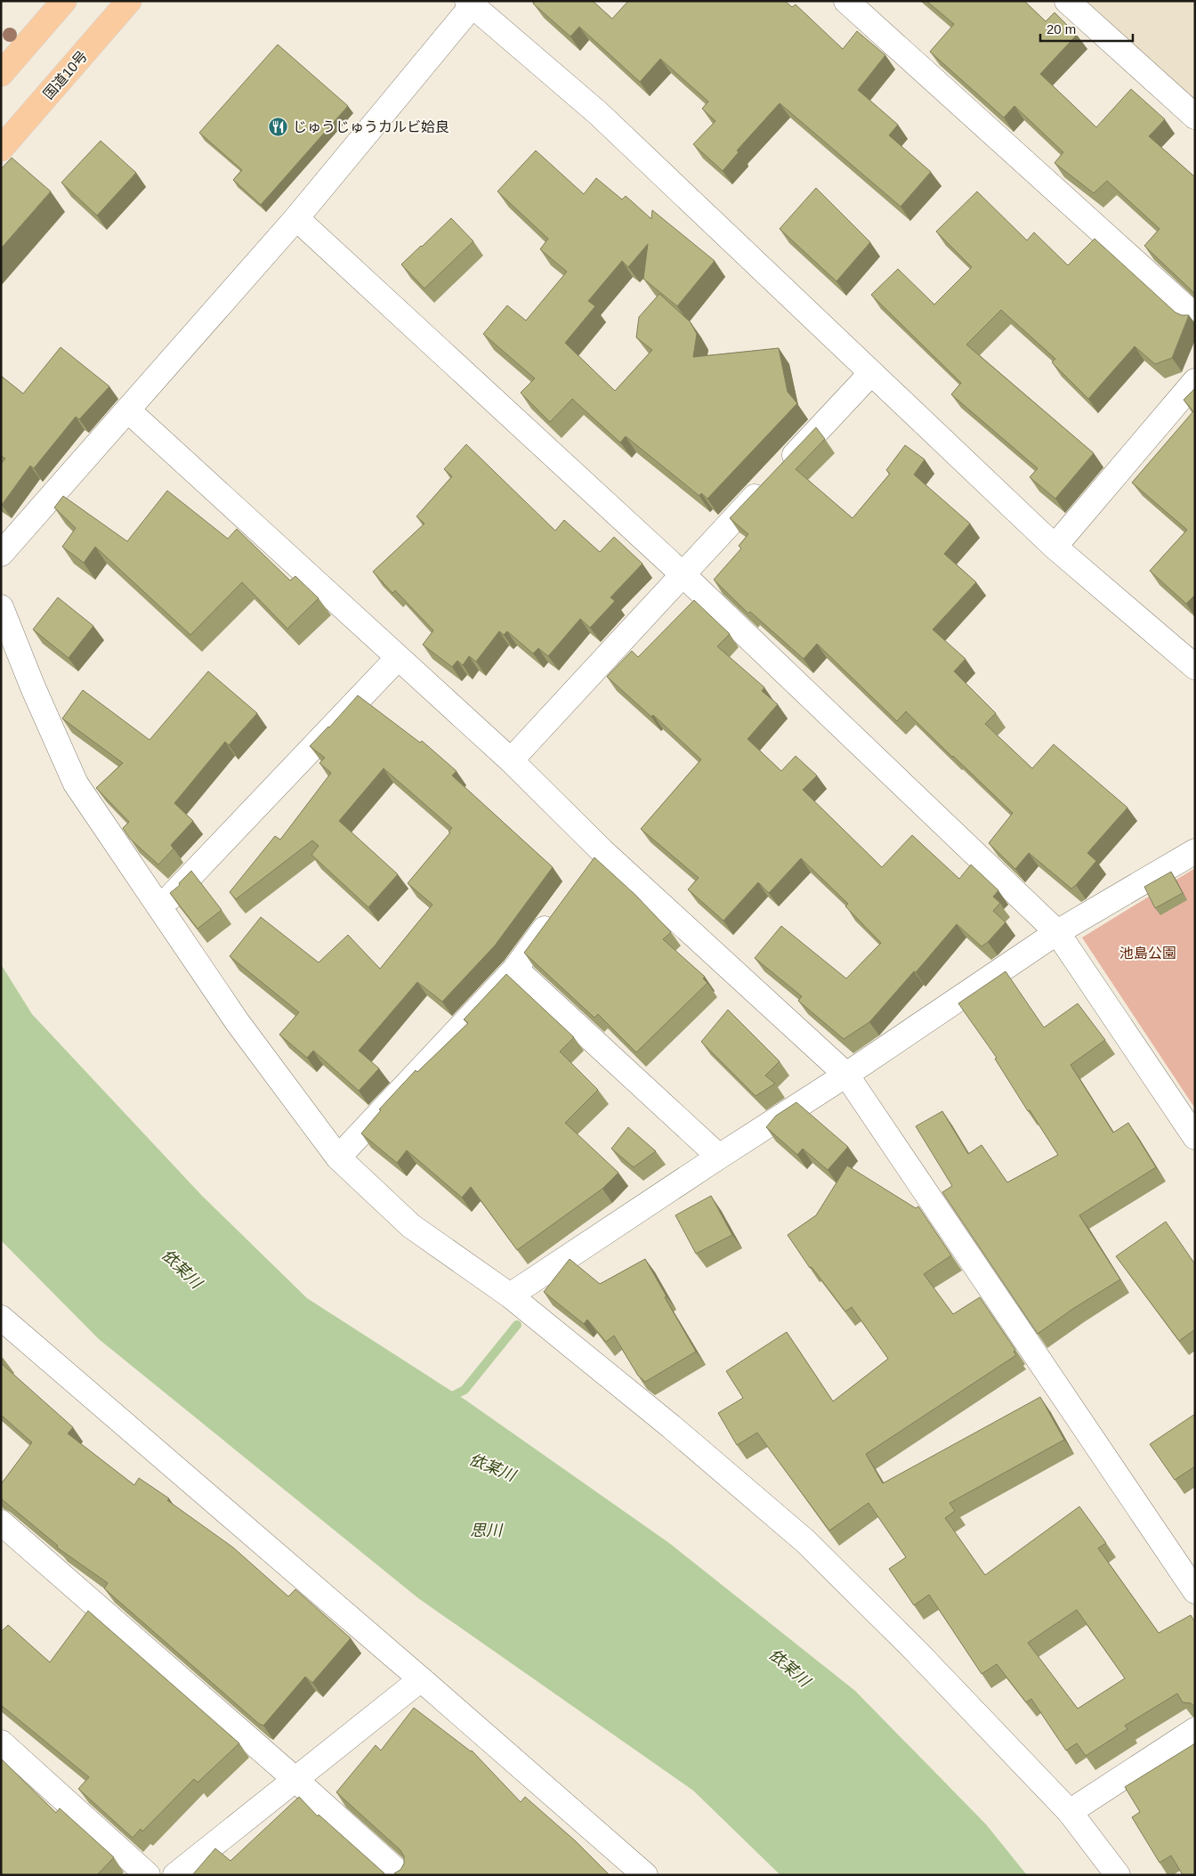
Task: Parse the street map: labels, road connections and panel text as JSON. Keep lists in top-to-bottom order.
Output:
{
  "streets": {
    "highway": ["国道10号"]
  },
  "water": ["依某川", "思川"],
  "parks": ["池島公園"],
  "places": {
    "restaurant": ["じゅうじゅうカルビ姶良"]
  },
  "scale_bar": "20 m"
}
